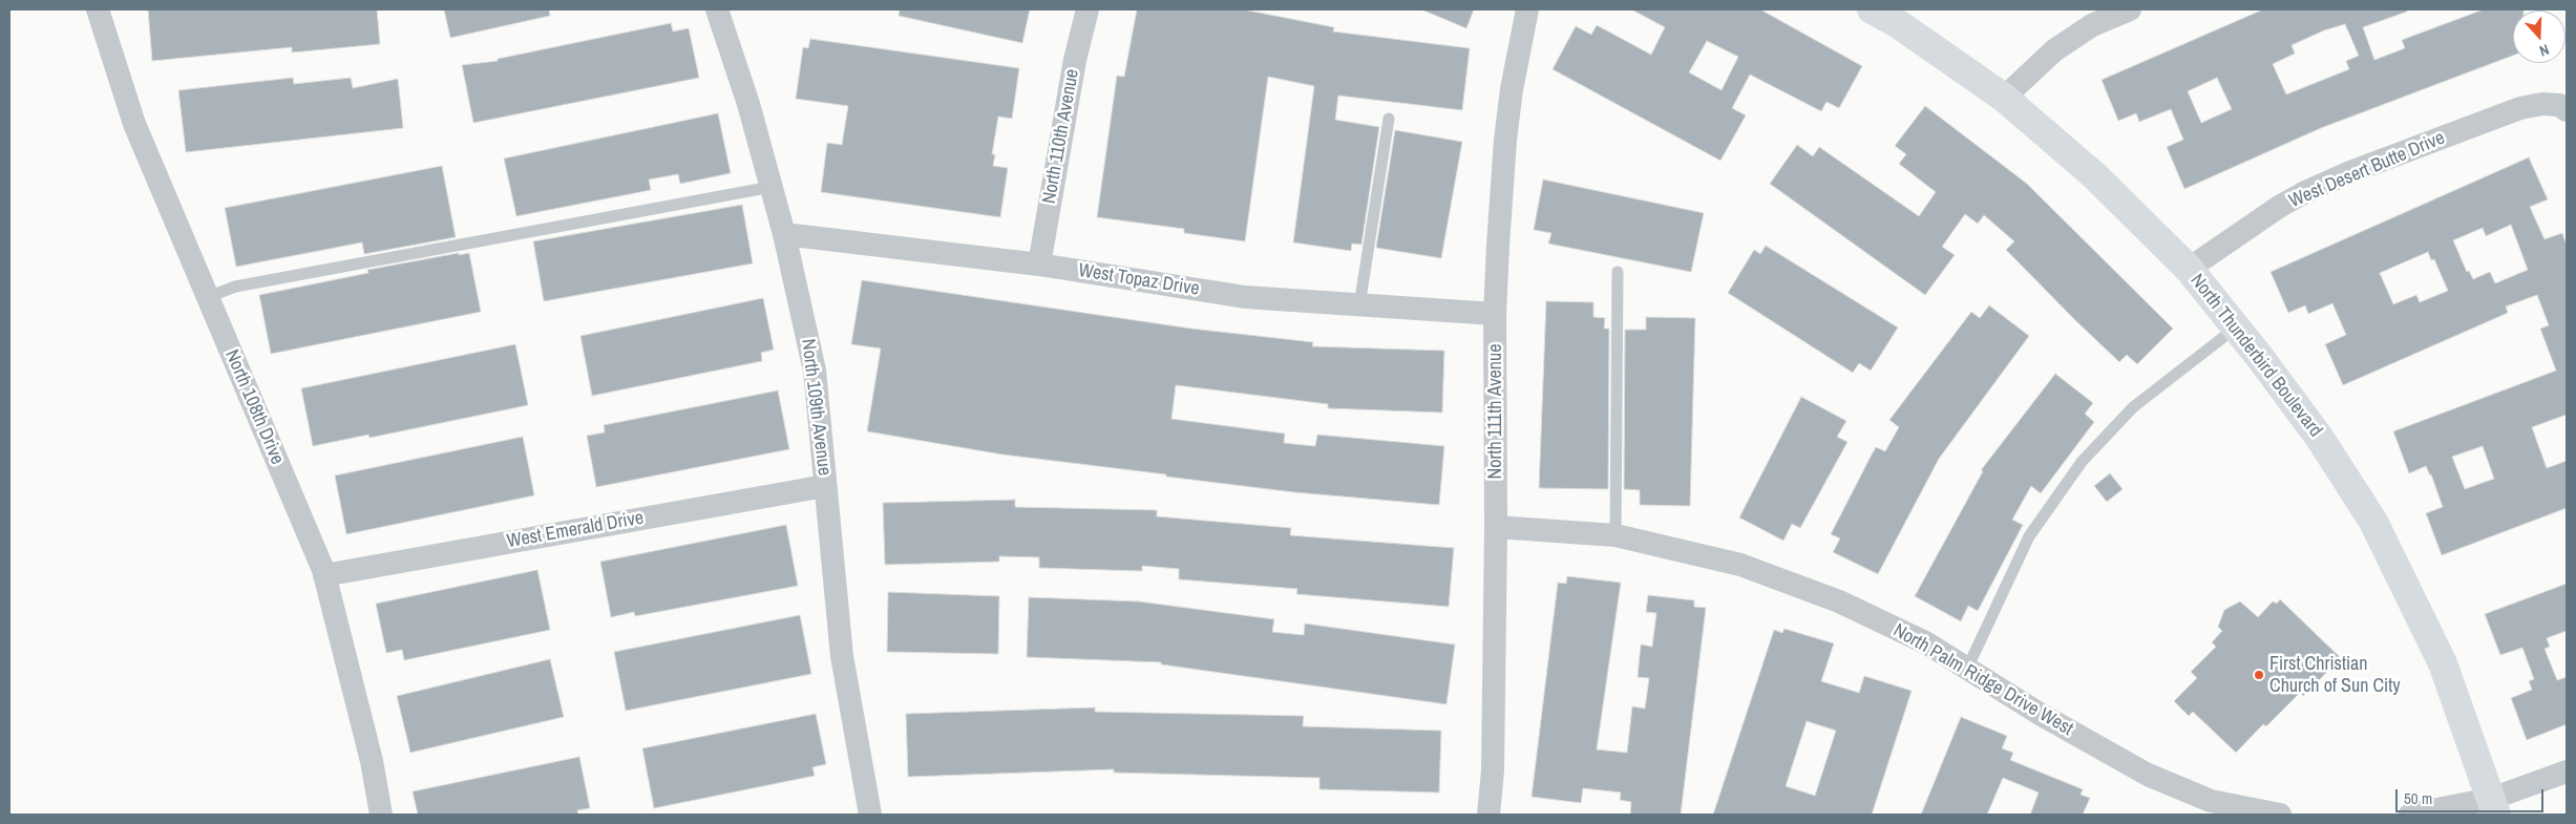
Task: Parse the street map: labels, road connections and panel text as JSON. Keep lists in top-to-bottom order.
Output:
{
  "streets": {
    "street": [
      "North 110th Avenue",
      "West Desert Butte Drive",
      "West Topaz Drive",
      "North Thunderbird Boulevard",
      "North 108th Drive",
      "North 109th Avenue",
      "North 111th Avenue",
      "West Emerald Drive",
      "North Palm Ridge Drive West"
    ]
  },
  "crossings": [
    ["North 110th Avenue", "West Topaz Drive"],
    ["West Desert Butte Drive", "North Thunderbird Boulevard"],
    ["West Topaz Drive", "North 109th Avenue"],
    ["West Topaz Drive", "North 111th Avenue"],
    ["North 108th Drive", "West Emerald Drive"],
    ["North 109th Avenue", "West Emerald Drive"],
    ["North 111th Avenue", "North Palm Ridge Drive West"]
  ],
  "places": ["First Christian Church of Sun City"],
  "scale_bar": "50 m",
  "north": "bottom"
}
